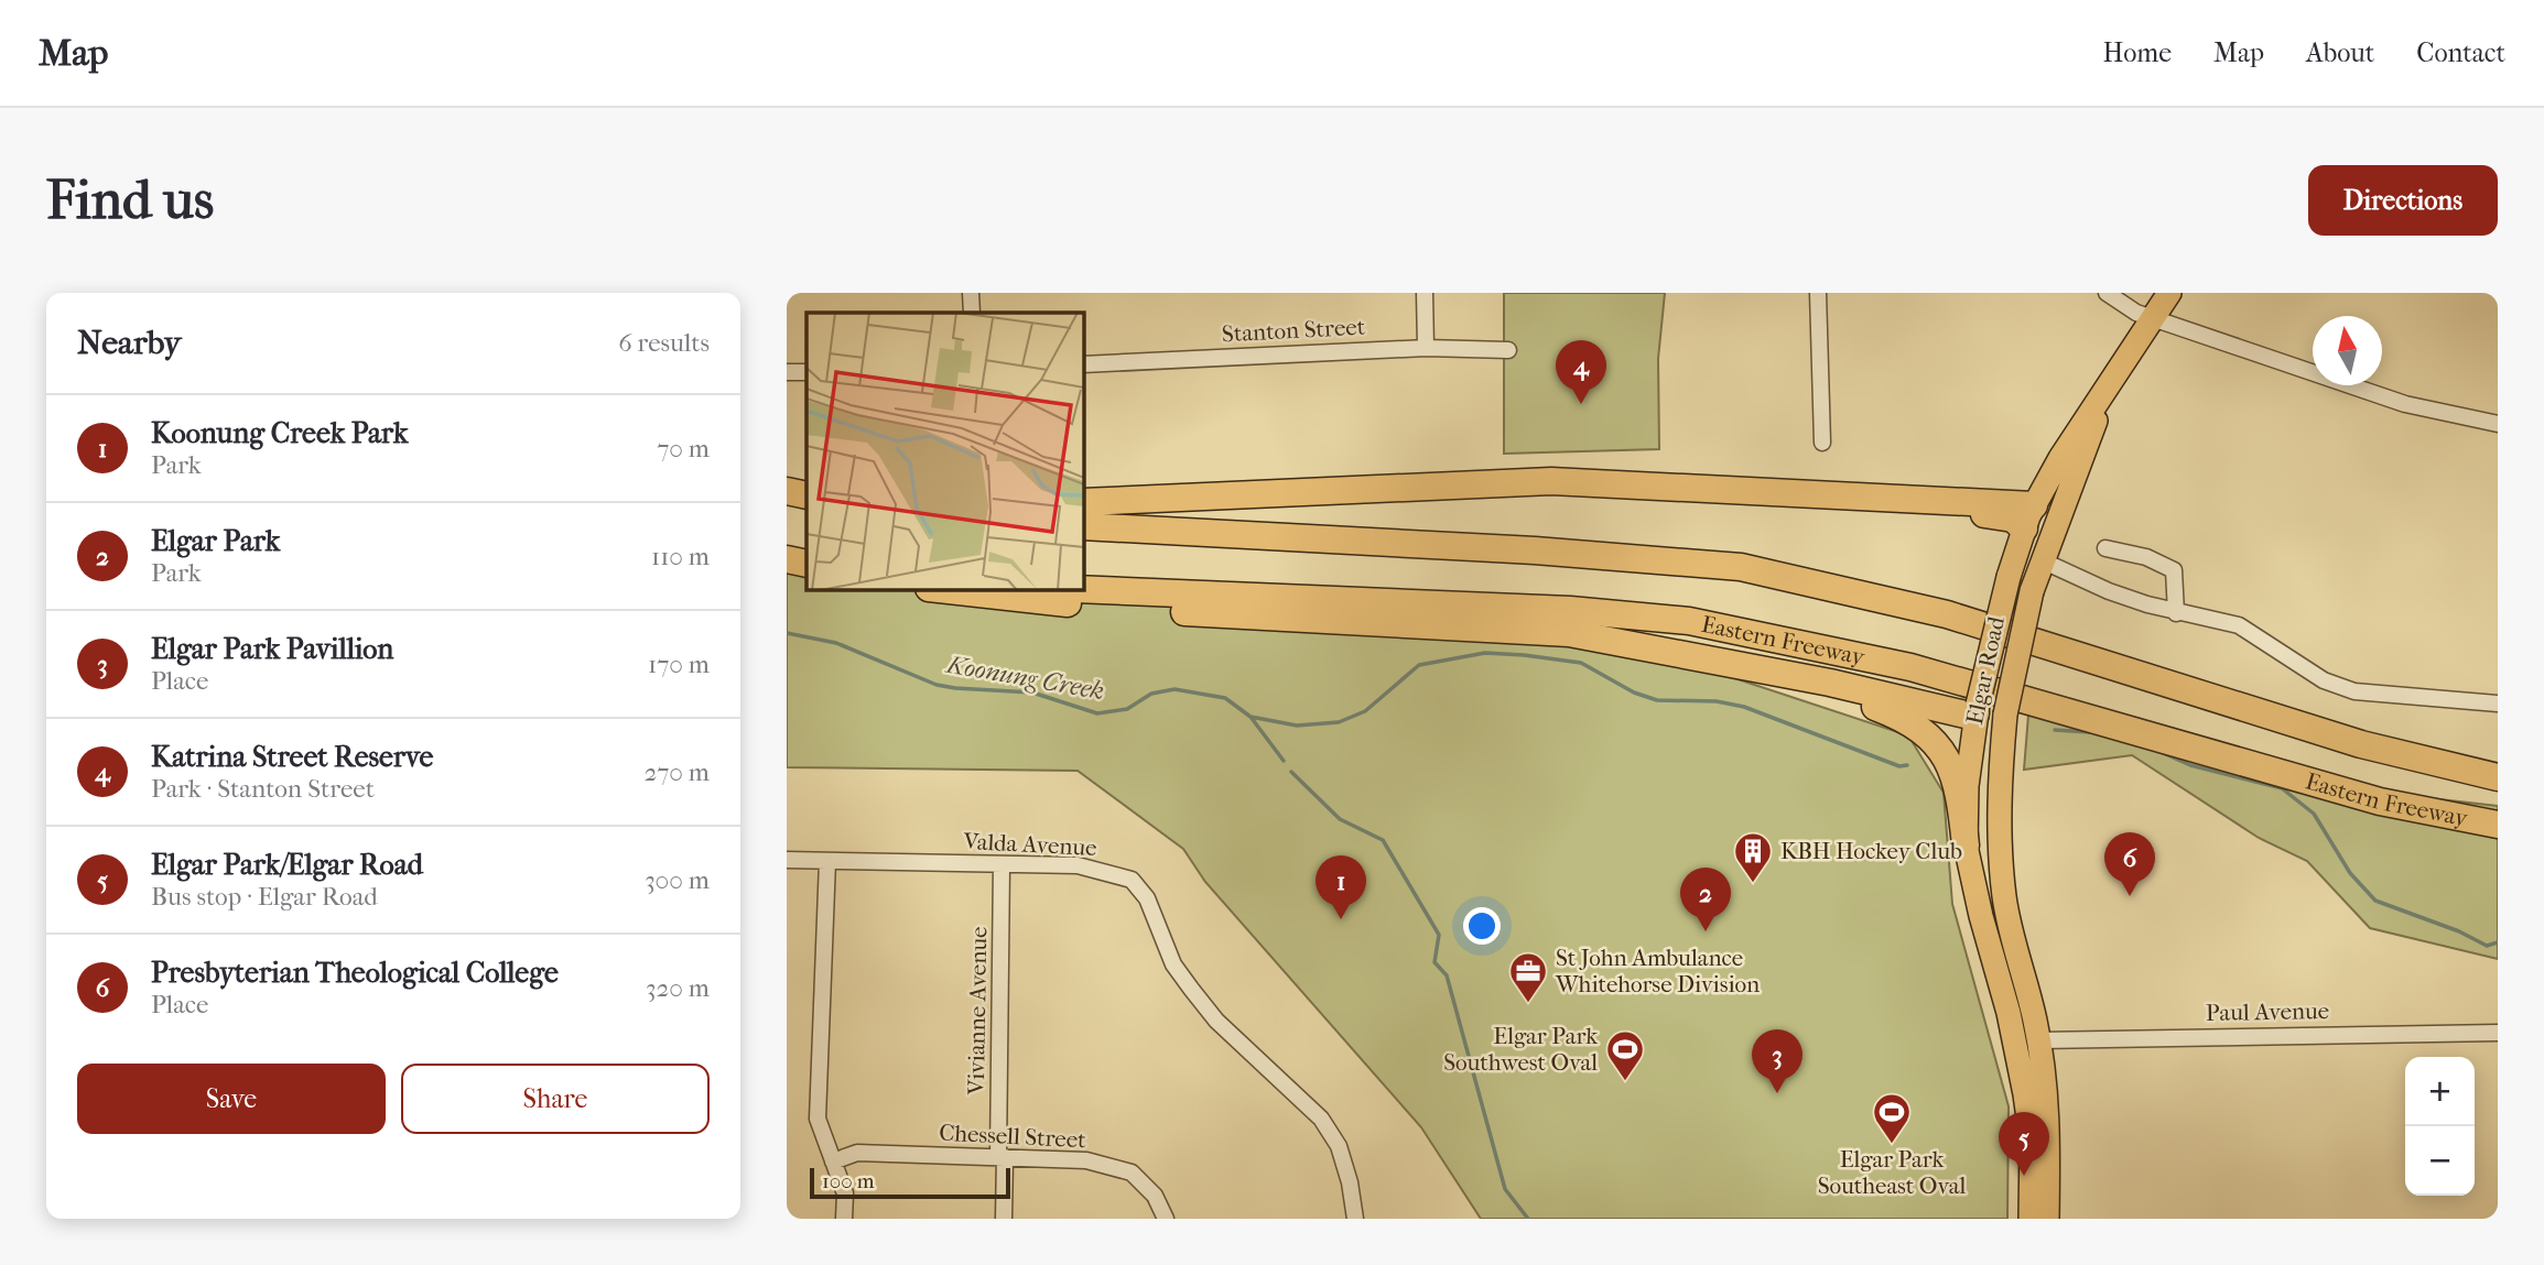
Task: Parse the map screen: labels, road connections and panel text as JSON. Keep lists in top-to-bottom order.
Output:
{
  "streets": {
    "highway": ["Eastern Freeway"],
    "main road": ["Elgar Road"],
    "street": [
      "Stanton Street",
      "Valda Avenue",
      "Vivianne Avenue",
      "Paul Avenue",
      "Chessell Street"
    ]
  },
  "crossings": [
    ["Elgar Road", "Paul Avenue"],
    ["Valda Avenue", "Vivianne Avenue"],
    ["Vivianne Avenue", "Chessell Street"]
  ],
  "water": ["Koonung Creek"],
  "places": {
    "building": ["KBH Hockey Club"],
    "office": ["St John Ambulance Whitehorse Division"],
    "sports": ["Elgar Park Southwest Oval", "Elgar Park Southeast Oval"]
  },
  "scale_bar": "100 m",
  "north": "top",
  "page": {
    "header": "Map",
    "nav": [
      "Home",
      "Map",
      "About",
      "Contact"
    ],
    "buttons": [
      "Directions",
      ["Save", "Share"]
    ],
    "title": "Find us",
    "heading": ["Nearby", "6 results"],
    "pins": [
      "4",
      "6",
      "1",
      "2",
      "3",
      "5"
    ],
    "list": [
      {
        "mark": "1",
        "name": "Koonung Creek Park",
        "note": "Park",
        "value": "70 m"
      },
      {
        "mark": "2",
        "name": "Elgar Park",
        "note": "Park",
        "value": "110 m"
      },
      {
        "mark": "3",
        "name": "Elgar Park Pavillion",
        "note": "Place",
        "value": "170 m"
      },
      {
        "mark": "4",
        "name": "Katrina Street Reserve",
        "note": "Park · Stanton Street",
        "value": "270 m"
      },
      {
        "mark": "5",
        "name": "Elgar Park/Elgar Road",
        "note": "Bus stop · Elgar Road",
        "value": "300 m"
      },
      {
        "mark": "6",
        "name": "Presbyterian Theological College",
        "note": "Place",
        "value": "320 m"
      }
    ],
    "map_buttons": ["+", "−"],
    "scale": "100 m"
  }
}
